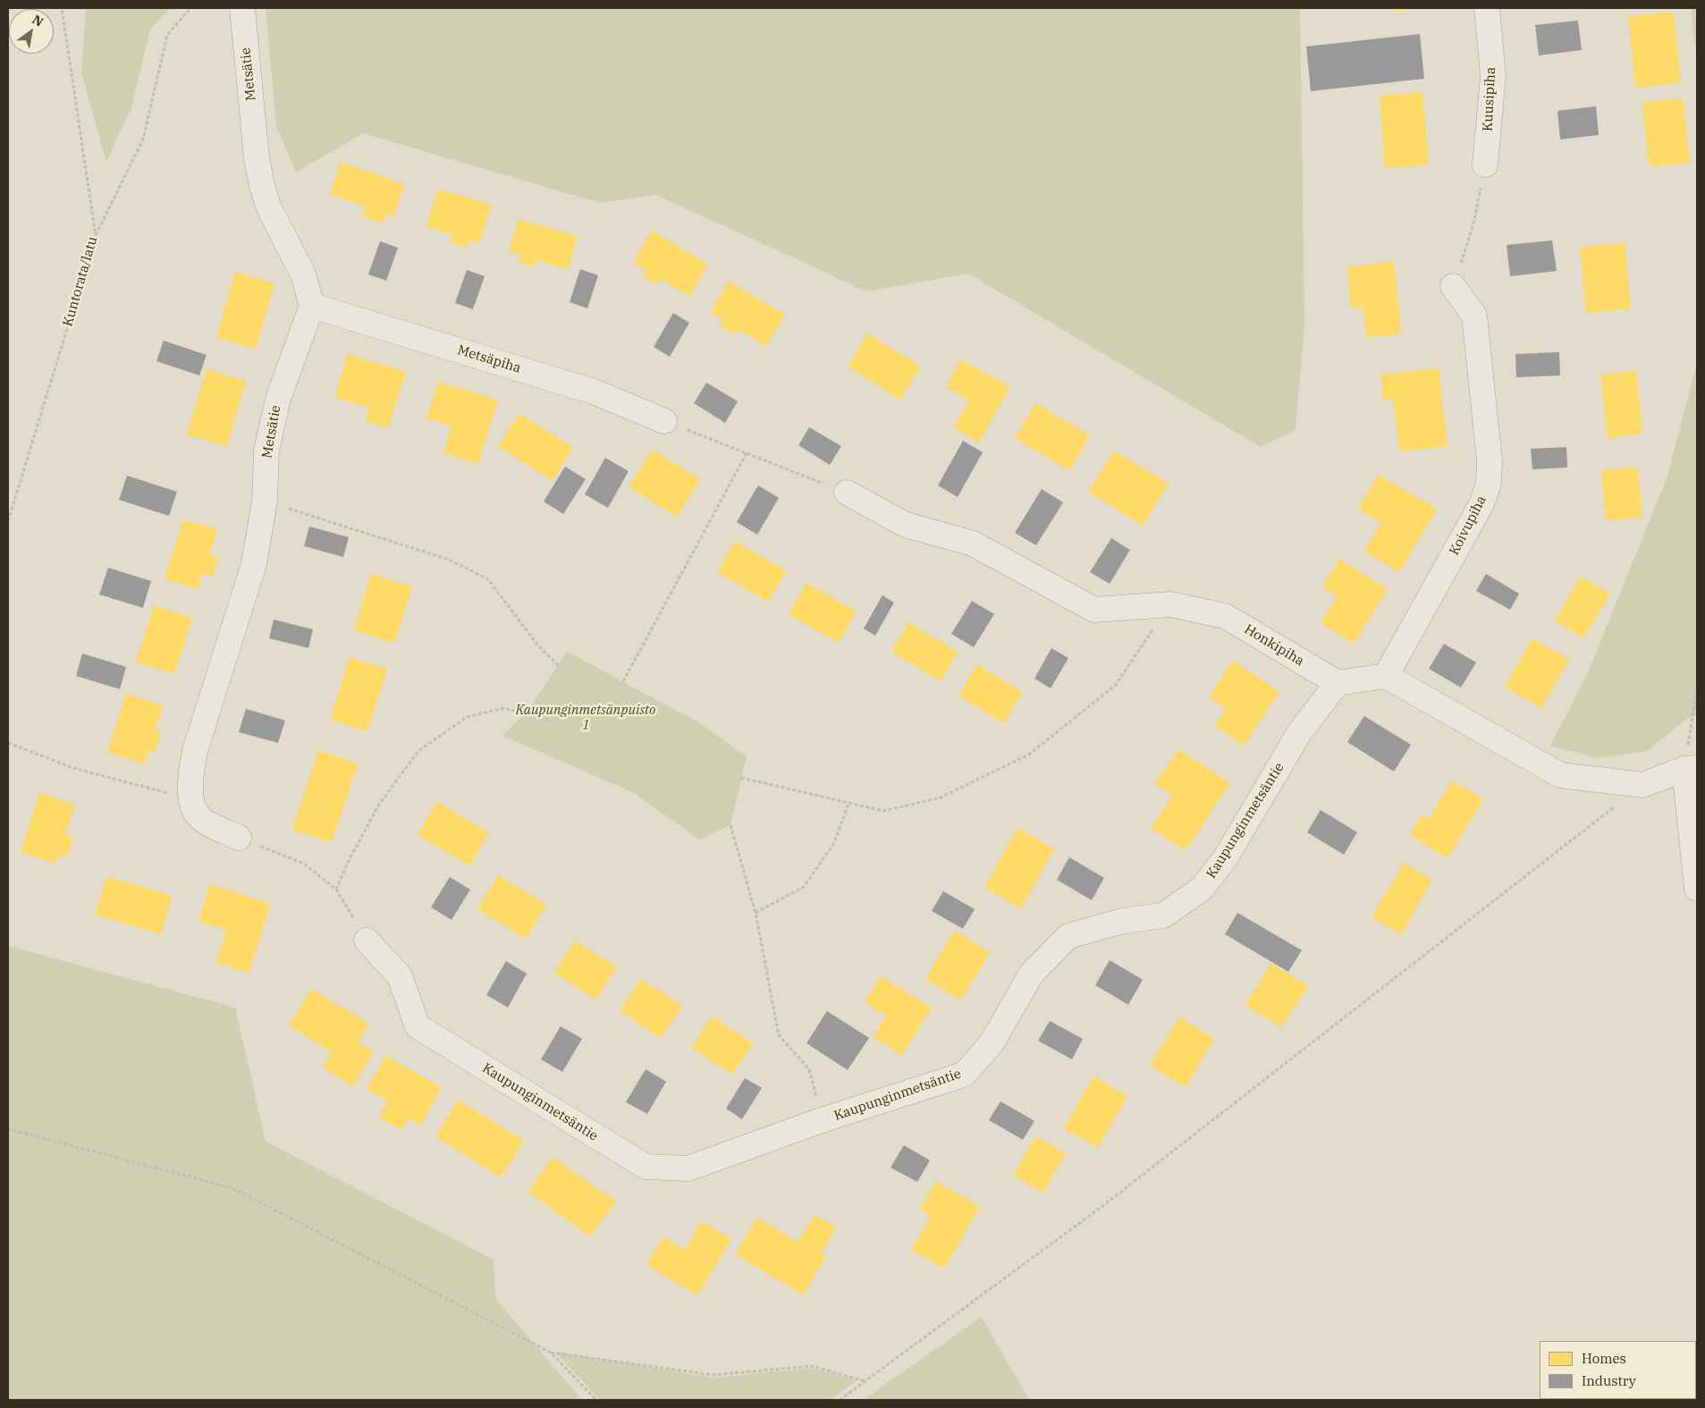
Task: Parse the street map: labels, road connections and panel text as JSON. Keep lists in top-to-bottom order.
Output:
{
  "streets": {
    "street": [
      "Metsätie",
      "Kuusipiha",
      "Metsäpiha",
      "Koivupiha",
      "Honkipiha",
      "Kaupunginmetsäntie"
    ],
    "path": ["Kuntorata/latu"]
  },
  "crossings": [
    ["Metsätie", "Metsäpiha"],
    ["Honkipiha", "Kaupunginmetsäntie"]
  ],
  "parks": ["Kaupunginmetsänpuisto 1"],
  "legend": ["Homes", "Industry"],
  "north": "top right"
}
